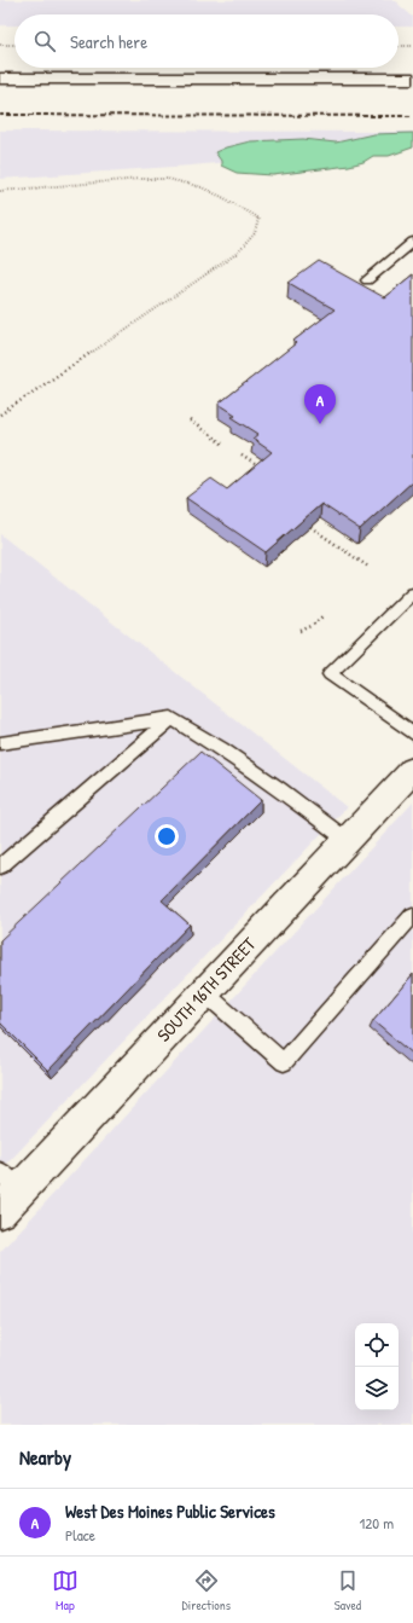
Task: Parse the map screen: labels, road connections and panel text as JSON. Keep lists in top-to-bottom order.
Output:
{
  "streets": {
    "street": ["SOUTH 16TH STREET"]
  },
  "page": {
    "search": "Search here",
    "pins": "A",
    "heading": "Nearby",
    "list": [
      {
        "mark": "A",
        "name": "West Des Moines Public Services",
        "note": "Place",
        "value": "120 m"
      }
    ],
    "nav": ["Map", "Directions", "Saved"]
  }
}
